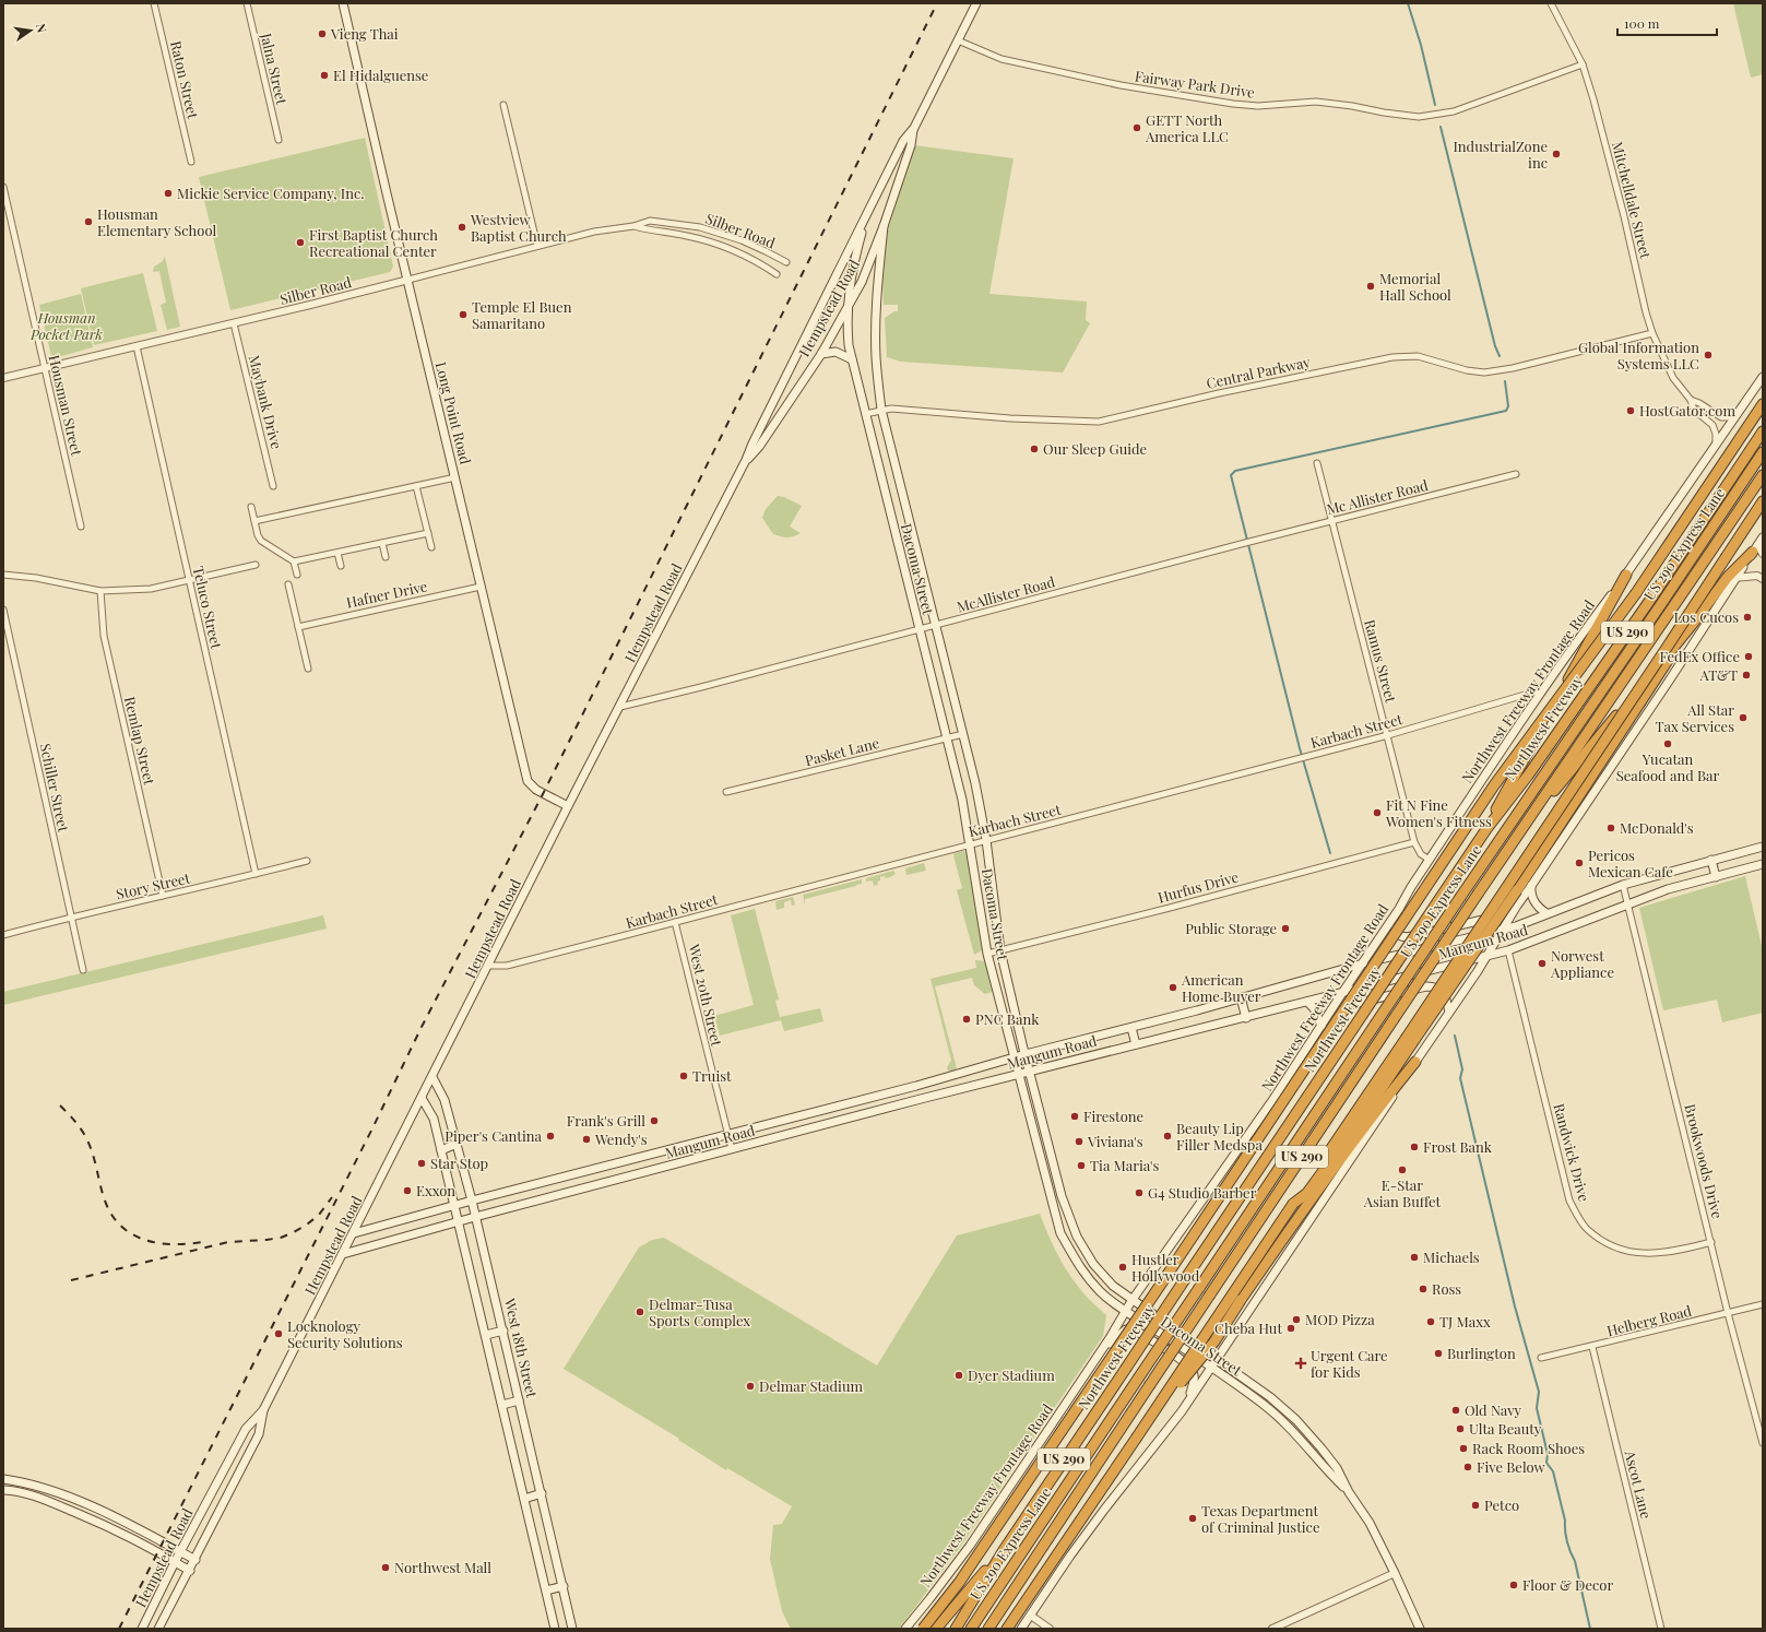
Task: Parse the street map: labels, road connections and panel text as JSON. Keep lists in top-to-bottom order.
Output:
{
  "streets": {
    "highway": ["US 290 Express Lane", "US 290", "Northwest Freeway"],
    "main road": [
      "Hempstead Road",
      "Long Point Road",
      "Dacoma Street",
      "Northwest Freeway Frontage Road",
      "Mangum Road",
      "West 18th Street"
    ],
    "street": [
      "Jalna Street",
      "Raton Street",
      "Fairway Park Drive",
      "Mitchelldale Street",
      "Silber Road",
      "Central Parkway",
      "Maybank Drive",
      "Housman Street",
      "Mc Allister Road",
      "Hafner Drive",
      "McAllister Road",
      "Teluco Street",
      "Ramus Street",
      "Karbach Street",
      "Remlap Street",
      "Pasket Lane",
      "Schiller Street",
      "Story Street",
      "Hurfus Drive",
      "West 20th Street",
      "Randwick Drive",
      "Brookwoods Drive",
      "Helberg Road",
      "Ascot Lane"
    ]
  },
  "crossings": [
    ["Fairway Park Drive", "Mitchelldale Street"],
    ["Fairway Park Drive", "Hempstead Road"],
    ["Mitchelldale Street", "Central Parkway"],
    ["Mitchelldale Street", "Northwest Freeway Frontage Road"],
    ["Silber Road", "Maybank Drive"],
    ["Silber Road", "Housman Street"],
    ["Silber Road", "Long Point Road"],
    ["Silber Road", "Teluco Street"],
    ["Hempstead Road", "Long Point Road"],
    ["Hempstead Road", "Dacoma Street"],
    ["Hempstead Road", "McAllister Road"],
    ["Hempstead Road", "Karbach Street"],
    ["Hempstead Road", "Mangum Road"],
    ["Hempstead Road", "West 18th Street"],
    ["Central Parkway", "Dacoma Street"],
    ["Long Point Road", "Hafner Drive"],
    ["Mc Allister Road", "McAllister Road"],
    ["Mc Allister Road", "Ramus Street"],
    ["Dacoma Street", "McAllister Road"],
    ["Dacoma Street", "Northwest Freeway Frontage Road"],
    ["Dacoma Street", "Karbach Street"],
    ["Dacoma Street", "Pasket Lane"],
    ["Dacoma Street", "Hurfus Drive"],
    ["Dacoma Street", "Mangum Road"],
    ["Teluco Street", "Story Street"],
    ["Ramus Street", "Northwest Freeway Frontage Road"],
    ["Ramus Street", "Karbach Street"],
    ["Ramus Street", "Hurfus Drive"],
    ["Northwest Freeway Frontage Road", "Karbach Street"],
    ["Northwest Freeway Frontage Road", "Mangum Road"],
    ["Karbach Street", "West 20th Street"],
    ["Remlap Street", "Story Street"],
    ["Schiller Street", "Story Street"],
    ["Mangum Road", "West 20th Street"],
    ["Mangum Road", "Randwick Drive"],
    ["Mangum Road", "Brookwoods Drive"],
    ["Mangum Road", "West 18th Street"],
    ["Randwick Drive", "Brookwoods Drive"],
    ["Brookwoods Drive", "Helberg Road"],
    ["Helberg Road", "Ascot Lane"]
  ],
  "parks": ["Housman Pocket Park"],
  "places": {
    "other": [
      "Vieng Thai",
      "El Hidalguense",
      "GETT North America LLC",
      "IndustrialZone inc",
      "Mickie Service Company, Inc.",
      "Housman Elementary School",
      "Westview Baptist Church",
      "First Baptist Church Recreational Center",
      "Memorial Hall School",
      "Temple El Buen Samaritano",
      "Global Information Systems LLC",
      "HostGator.com",
      "Our Sleep Guide",
      "Los Cucos",
      "FedEx Office",
      "AT&T",
      "All Star Tax Services",
      "Yucatan Seafood and Bar",
      "Fit N Fine Women's Fitness",
      "McDonald's",
      "Pericos Mexican Cafe",
      "Public Storage",
      "Norwest Appliance",
      "American Home Buyer",
      "PNC Bank",
      "Truist",
      "Firestone",
      "Frank's Grill",
      "Piper's Cantina",
      "Beauty Lip Filler Medspa",
      "Wendy's",
      "Viviana's",
      "Frost Bank",
      "Star Stop",
      "Tia Maria's",
      "E-Star Asian Buffet",
      "Exxon",
      "G4 Studio Barber",
      "Michaels",
      "Hustler Hollywood",
      "Ross",
      "Delmar-Tusa Sports Complex",
      "MOD Pizza",
      "TJ Maxx",
      "Cheba Hut",
      "Locknology Security Solutions",
      "Burlington",
      "Dyer Stadium",
      "Delmar Stadium",
      "Old Navy",
      "Ulta Beauty",
      "Rack Room Shoes",
      "Five Below",
      "Petco",
      "Texas Department of Criminal Justice",
      "Northwest Mall",
      "Floor & Decor"
    ],
    "health": ["Urgent Care for Kids"]
  },
  "scale_bar": "100 m",
  "north": "right"
}
